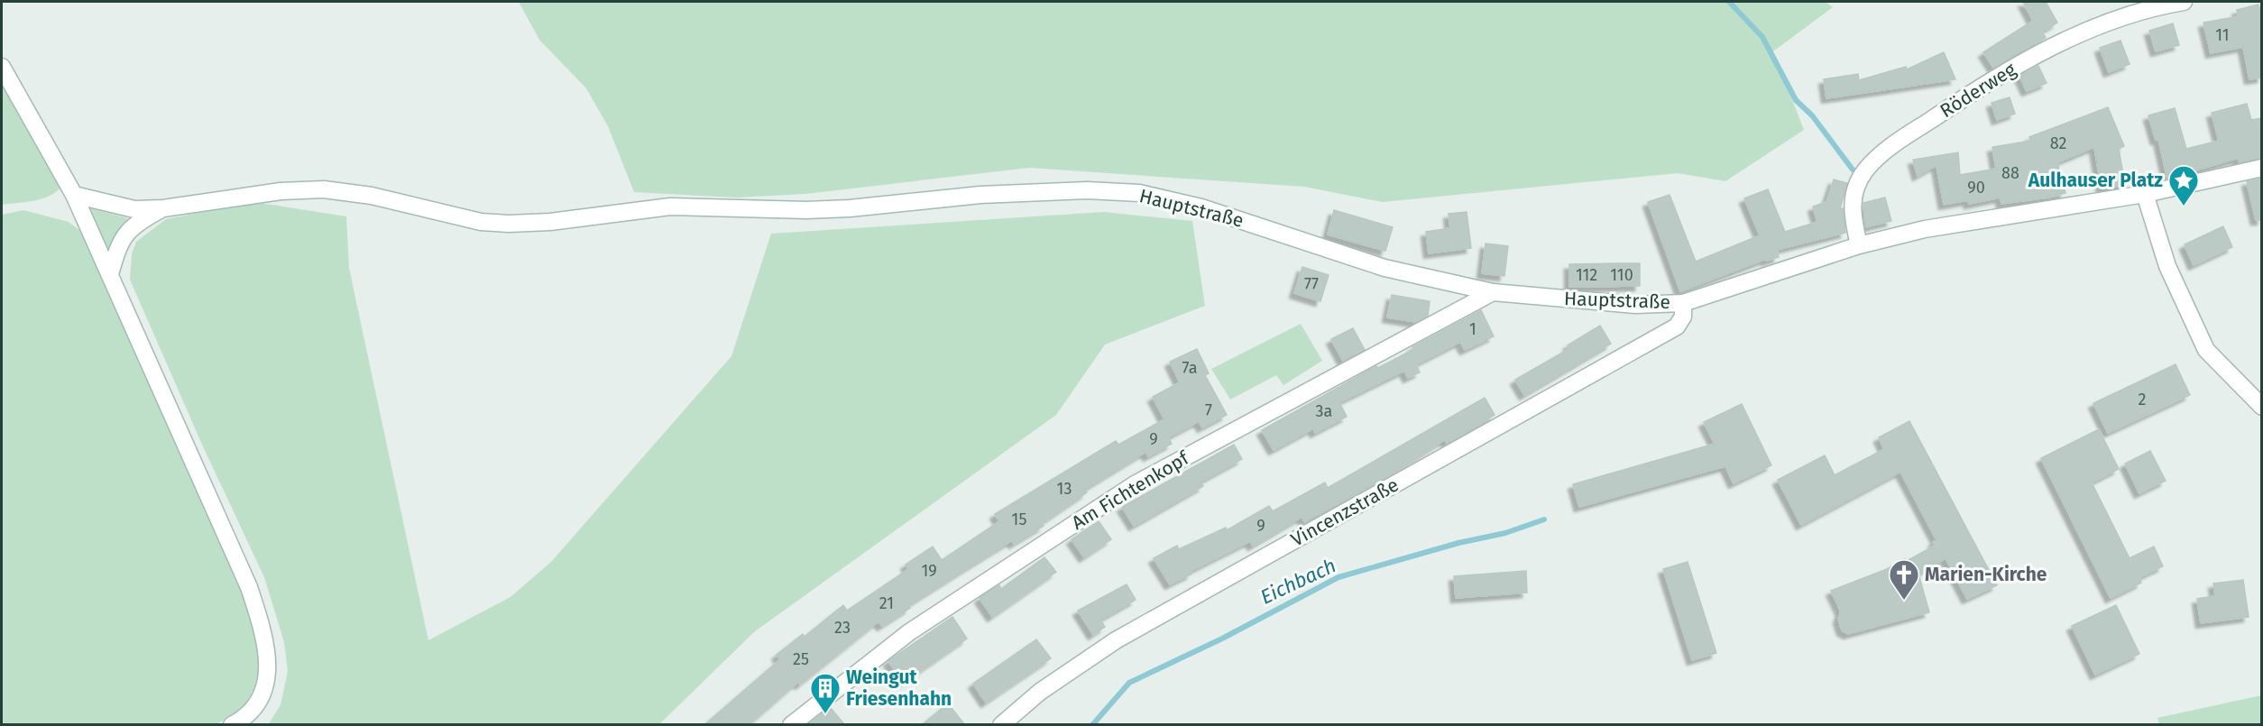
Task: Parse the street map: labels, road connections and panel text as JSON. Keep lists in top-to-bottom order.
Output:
{
  "streets": {
    "street": [
      "Röderweg",
      "Hauptstraße",
      "Am Fichtenkopf",
      "Vincenzstraße"
    ]
  },
  "crossings": [
    ["Röderweg", "Hauptstraße"],
    ["Hauptstraße", "Am Fichtenkopf"],
    ["Hauptstraße", "Vincenzstraße"]
  ],
  "water": ["Eichbach"],
  "places": {
    "place": ["Aulhauser Platz"],
    "church": ["Marien-Kirche"],
    "building": ["Weingut Friesenhahn"]
  },
  "house_numbers": [
    "11",
    "82",
    "88",
    "90",
    "112",
    "110",
    "77",
    "1",
    "7a",
    "2",
    "7",
    "3a",
    "9",
    "13",
    "15",
    "9",
    "19",
    "21",
    "23",
    "25"
  ]
}
